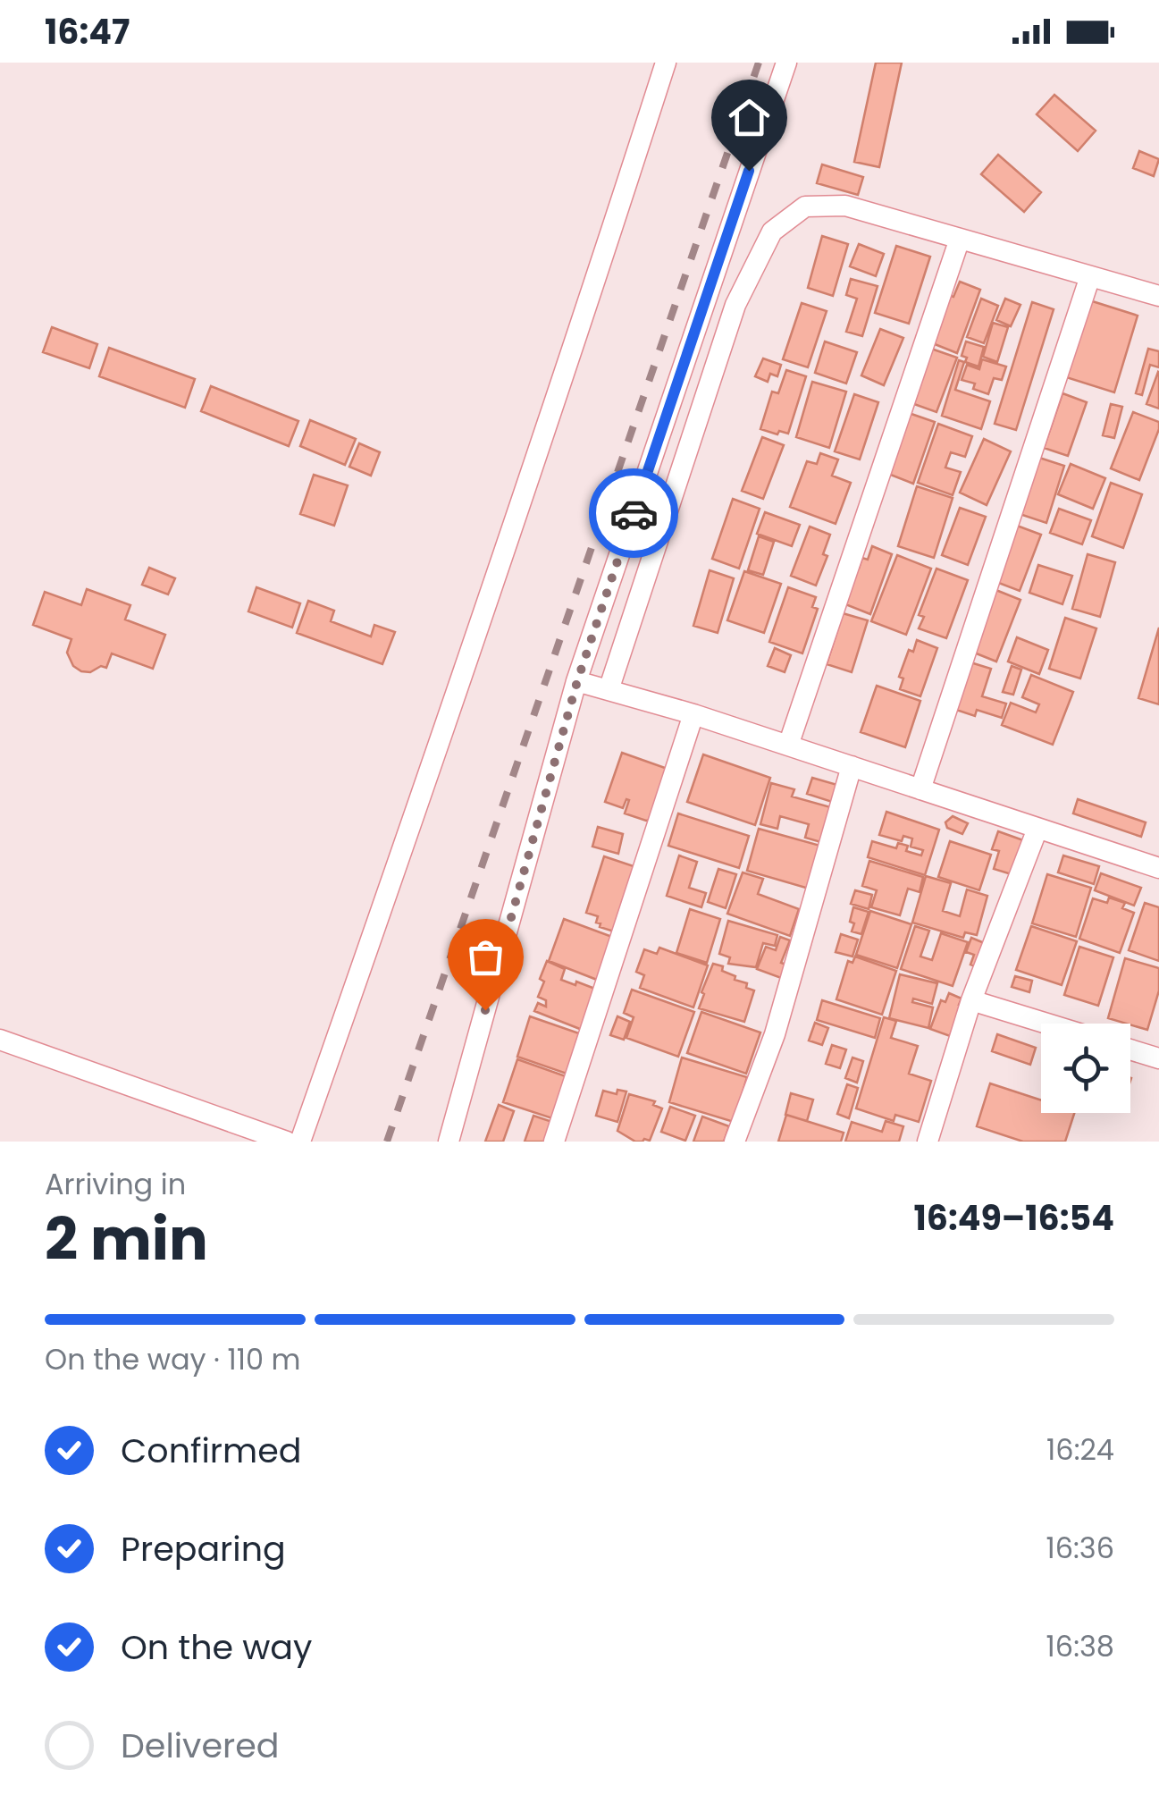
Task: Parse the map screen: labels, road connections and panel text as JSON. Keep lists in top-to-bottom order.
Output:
{
  "page": {
    "status": "16:47",
    "heading": ["2 min", "Arriving in", "16:49–16:54"],
    "bar": "On the way · 110 m",
    "list": [
      ["Confirmed", "16:24"],
      ["Preparing", "16:36"],
      ["On the way", "16:38"],
      "Delivered"
    ]
  }
}
